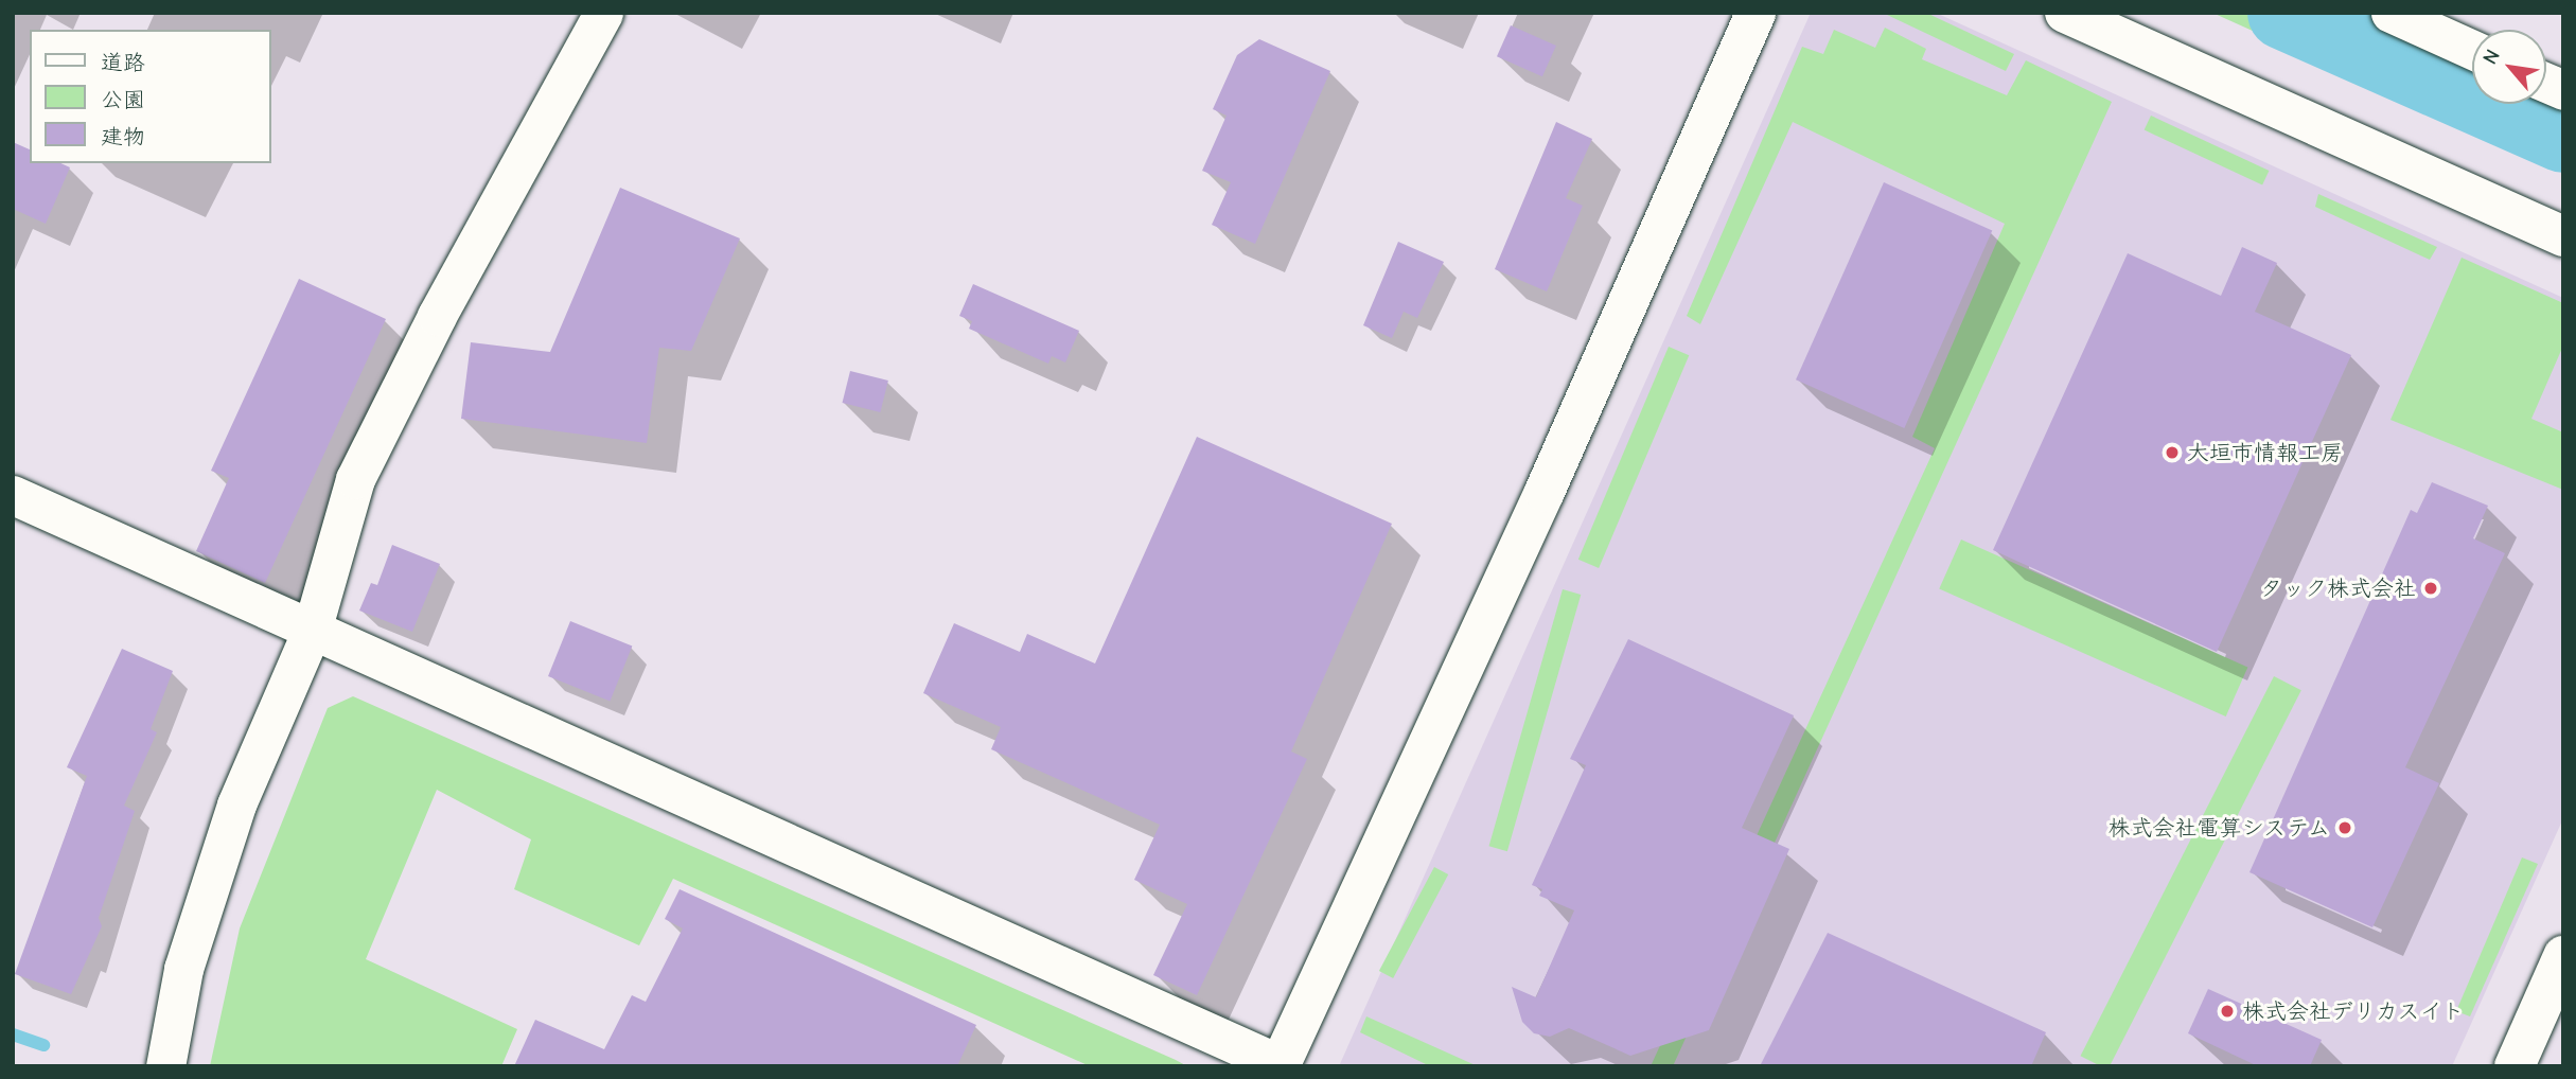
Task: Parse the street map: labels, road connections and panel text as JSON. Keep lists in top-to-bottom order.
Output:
{
  "places": [
    "大垣市情報工房",
    "タック株式会社",
    "株式会社電算システム",
    "株式会社デリカスイト"
  ],
  "legend": ["道路", "公園", "建物"],
  "north": "top left"
}
